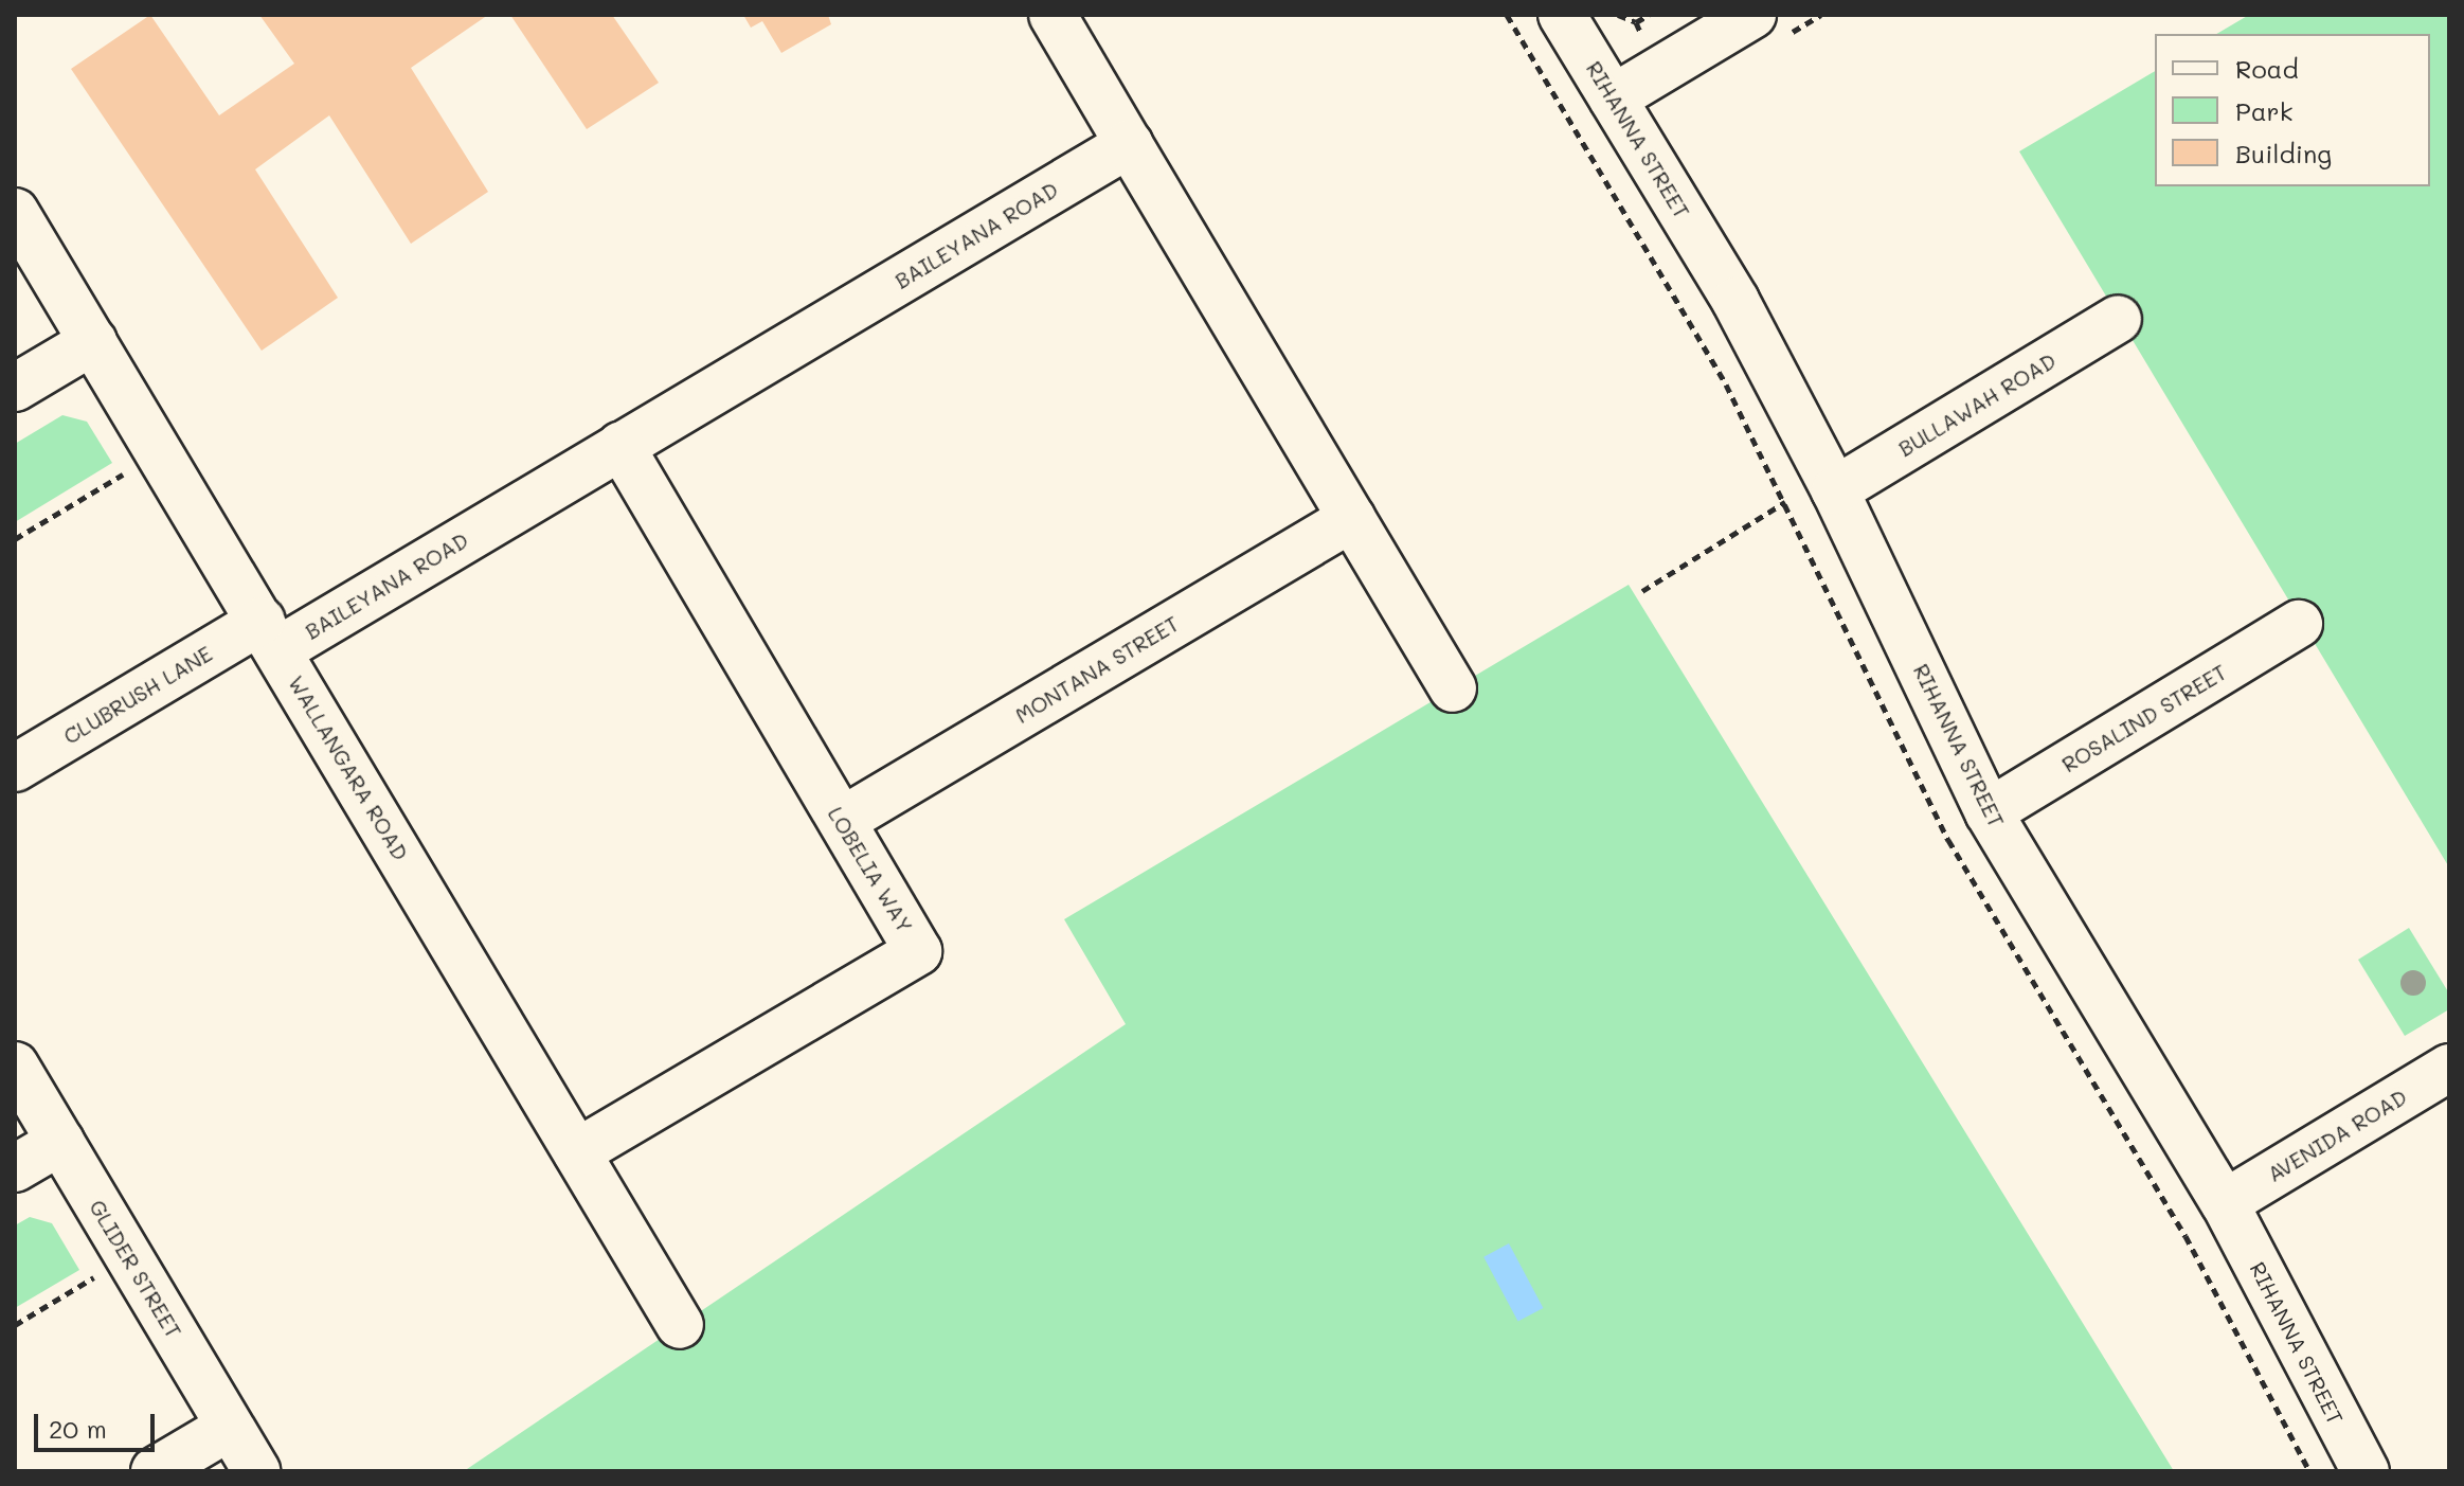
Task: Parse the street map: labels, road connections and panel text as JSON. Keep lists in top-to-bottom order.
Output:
{
  "streets": {
    "street": [
      "RIHANNA STREET",
      "BAILEYANA ROAD",
      "BULLAWAH ROAD",
      "MONTANA STREET",
      "CLUBRUSH LANE",
      "ROSALIND STREET",
      "WALLANGARA ROAD",
      "LOBELIA WAY",
      "AVENIDA ROAD",
      "GLIDER STREET"
    ]
  },
  "crossings": [
    ["RIHANNA STREET", "BULLAWAH ROAD"],
    ["RIHANNA STREET", "ROSALIND STREET"],
    ["RIHANNA STREET", "AVENIDA ROAD"],
    ["BAILEYANA ROAD", "CLUBRUSH LANE"],
    ["BAILEYANA ROAD", "WALLANGARA ROAD"],
    ["BAILEYANA ROAD", "LOBELIA WAY"],
    ["MONTANA STREET", "LOBELIA WAY"],
    ["CLUBRUSH LANE", "WALLANGARA ROAD"],
    ["WALLANGARA ROAD", "LOBELIA WAY"]
  ],
  "legend": ["Road", "Park", "Building"],
  "scale_bar": "20 m"
}
